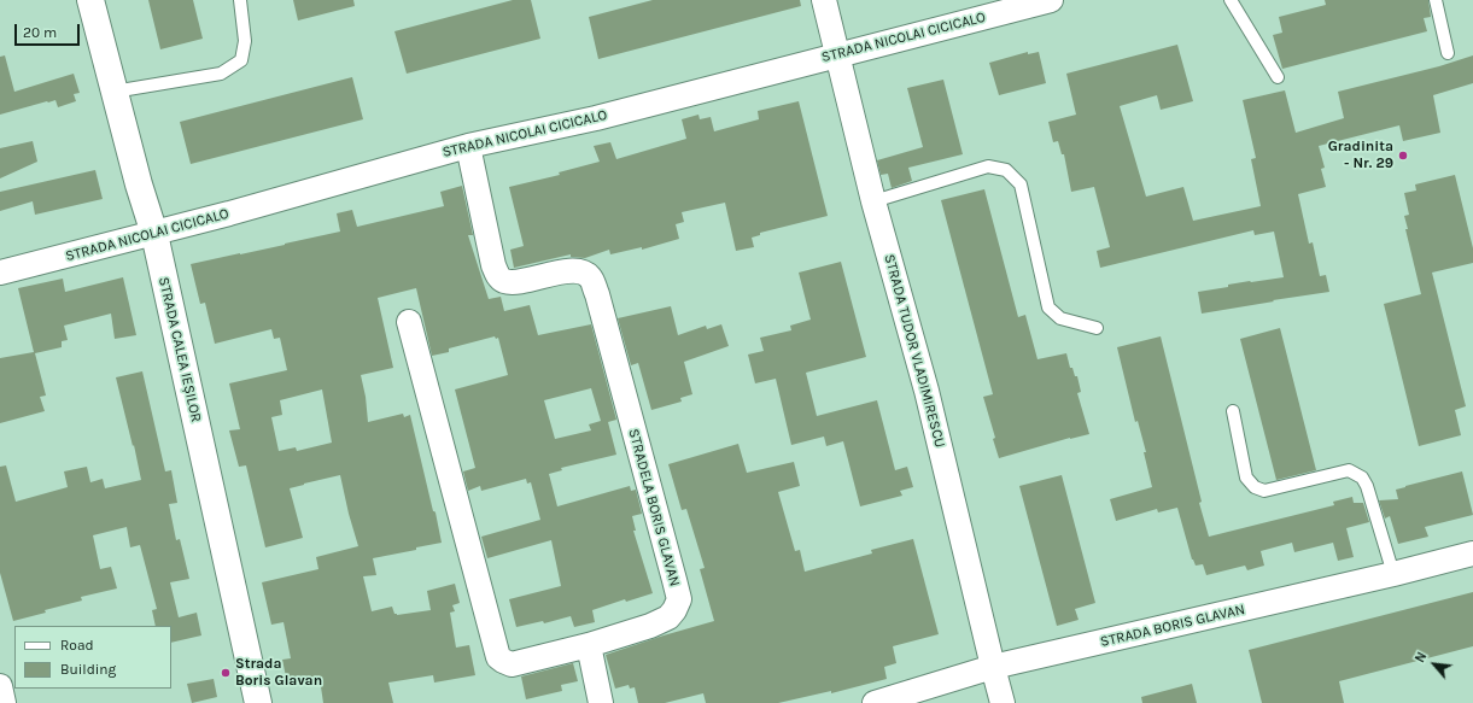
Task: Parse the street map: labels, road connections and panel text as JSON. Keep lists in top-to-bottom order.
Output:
{
  "streets": {
    "street": [
      "STRADA NICOLAI CICICALO",
      "STRADA CALEA IEȘILOR",
      "STRADA TUDOR VLADIMIRESCU",
      "STRADELA BORIS GLAVAN",
      "STRADA BORIS GLAVAN"
    ]
  },
  "crossings": [
    ["STRADA NICOLAI CICICALO", "STRADA CALEA IEȘILOR"],
    ["STRADA NICOLAI CICICALO", "STRADA TUDOR VLADIMIRESCU"],
    ["STRADA NICOLAI CICICALO", "STRADELA BORIS GLAVAN"],
    ["STRADA TUDOR VLADIMIRESCU", "STRADA BORIS GLAVAN"]
  ],
  "places": ["Gradinita - Nr. 29", "Strada Boris Glavan"],
  "legend": ["Road", "Building"],
  "scale_bar": "20 m",
  "north": "top left"
}
